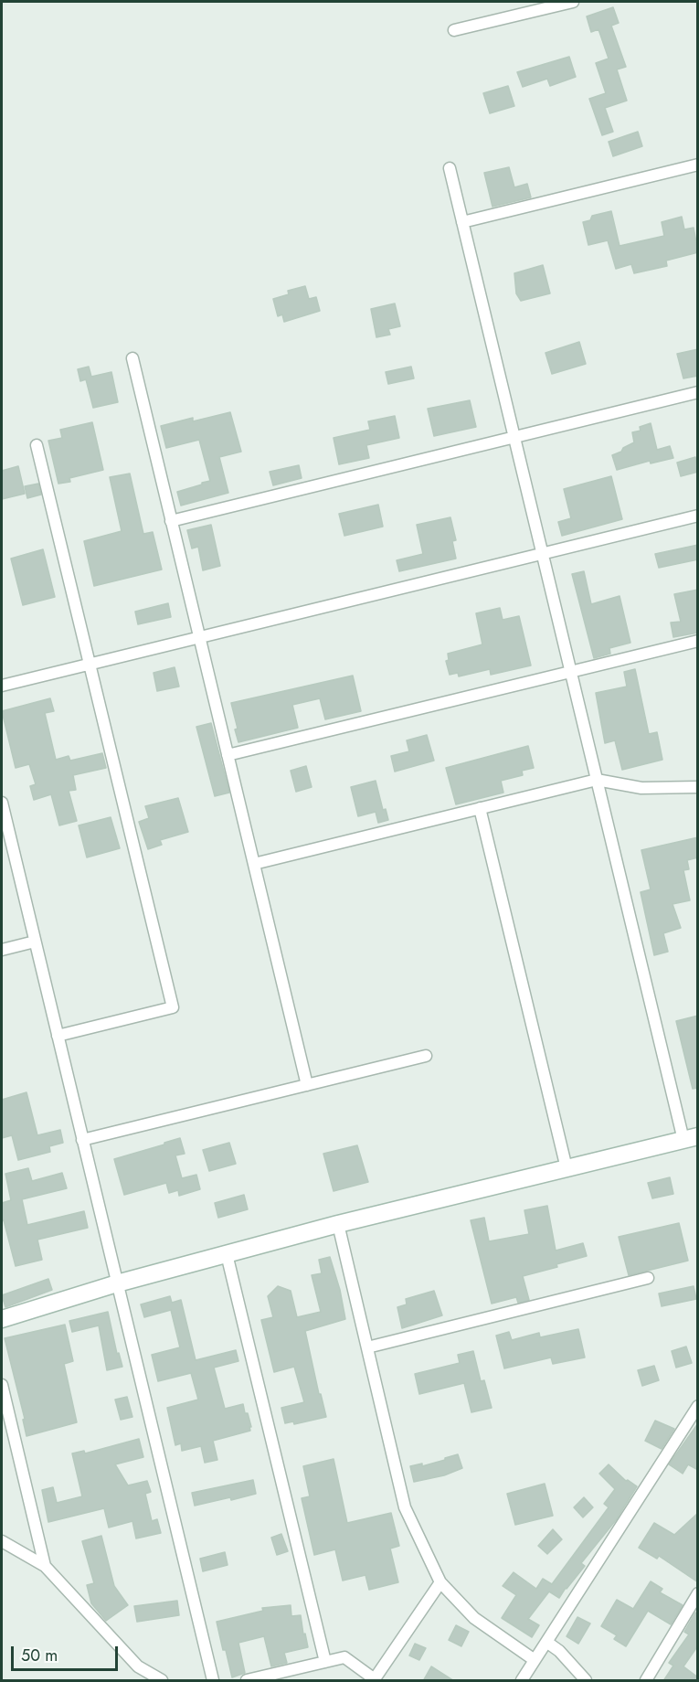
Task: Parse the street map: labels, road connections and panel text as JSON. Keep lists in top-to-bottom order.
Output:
{
  "scale_bar": "50 m"
}
